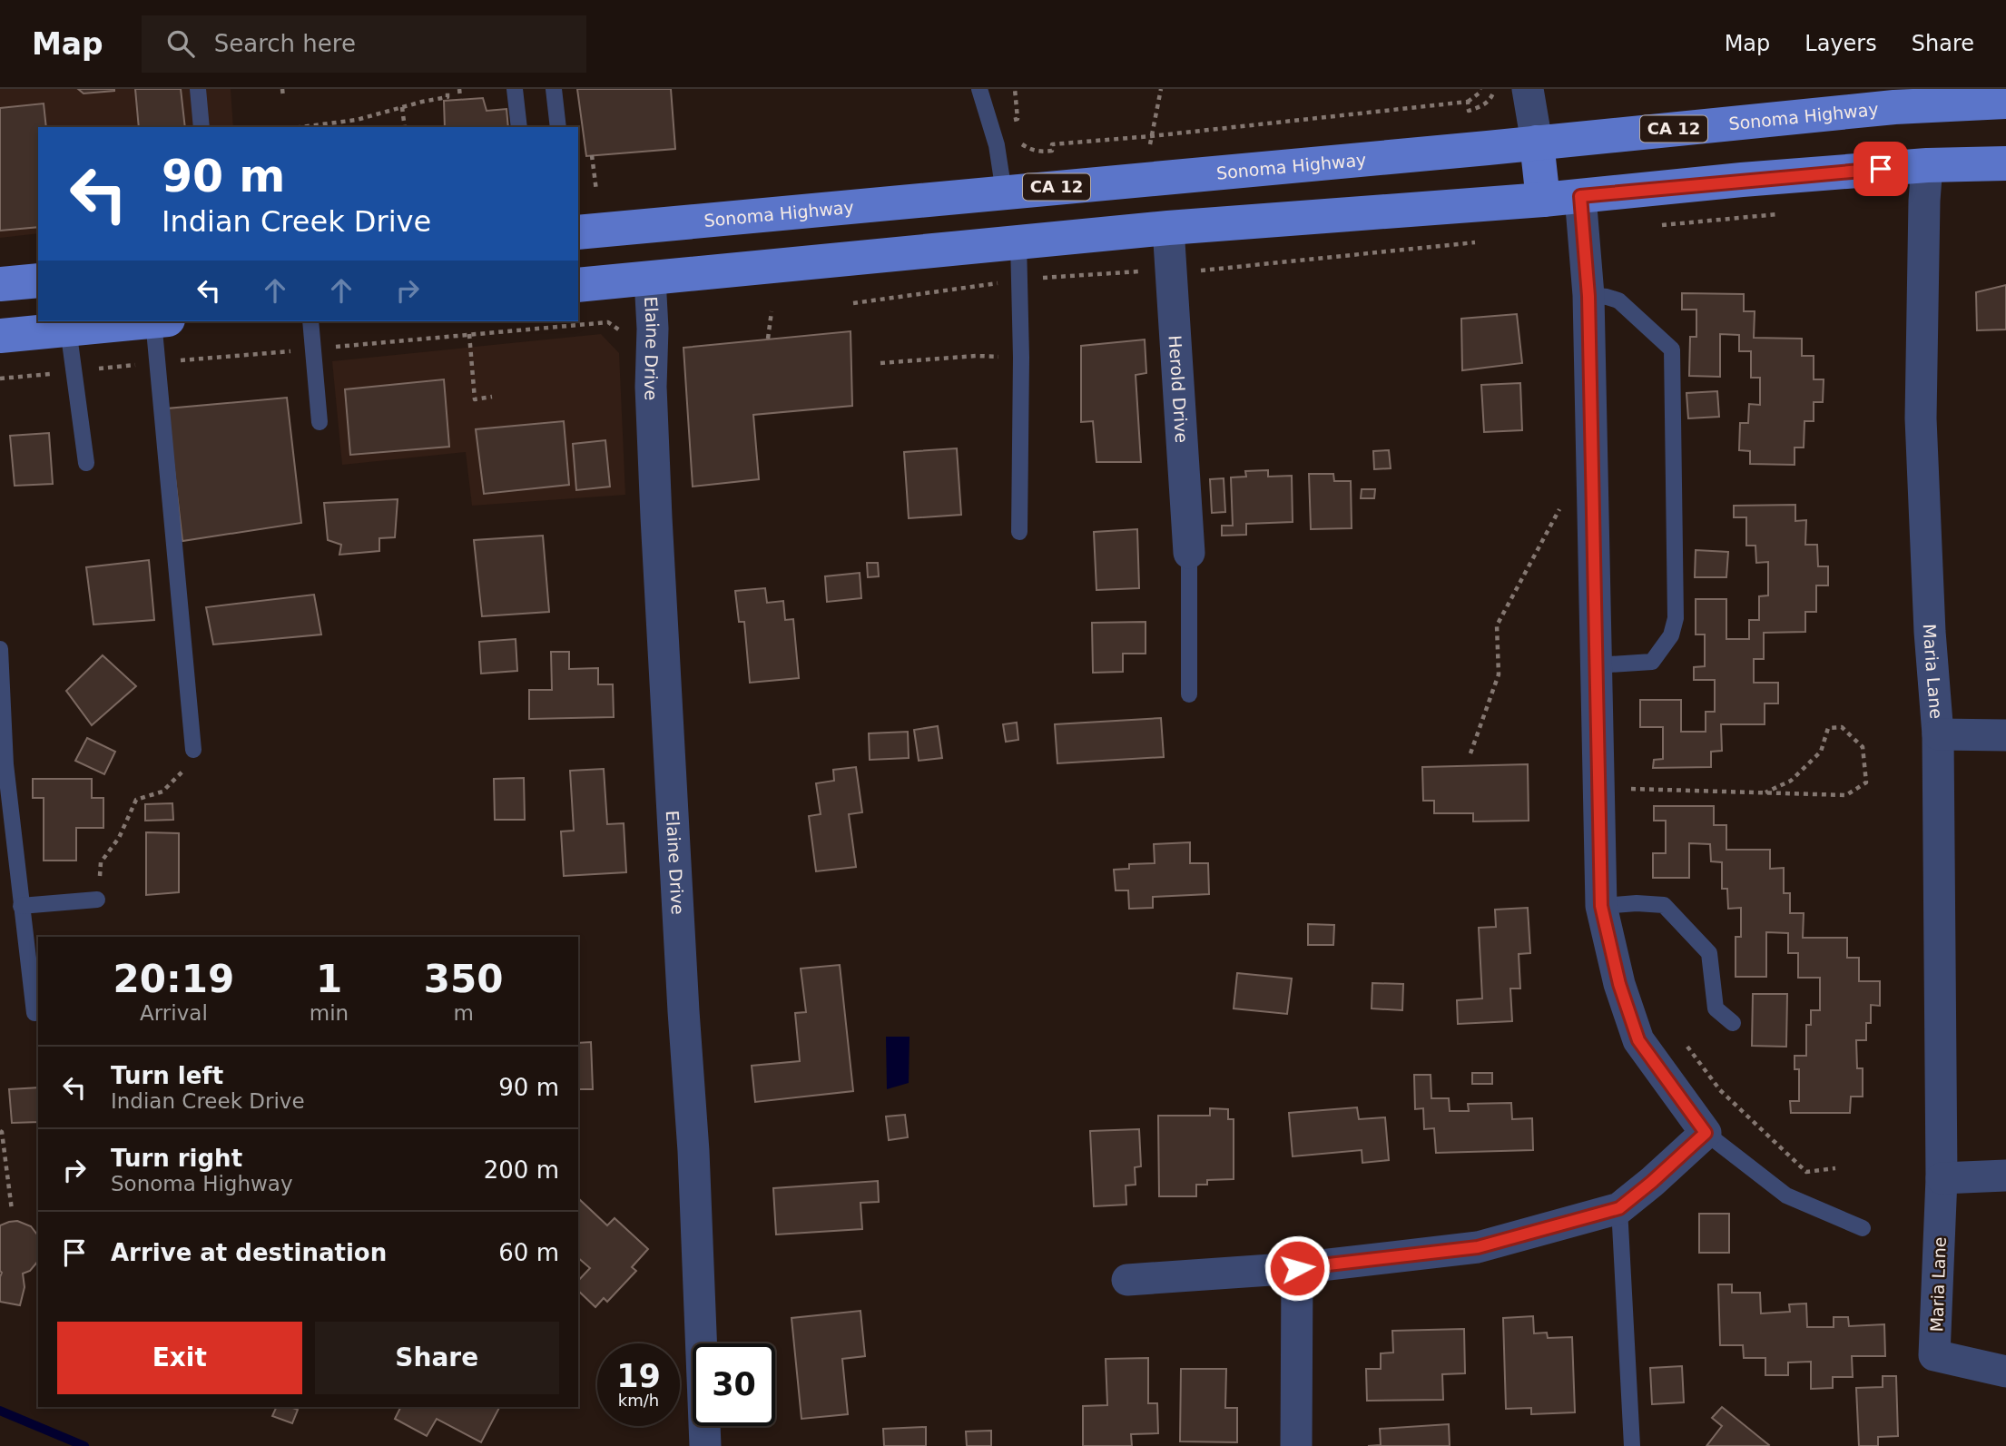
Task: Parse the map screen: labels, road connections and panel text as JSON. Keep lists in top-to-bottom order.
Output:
{
  "streets": {
    "main road": ["Sonoma Highway", "CA 12"],
    "street": ["Elaine Drive", "Herold Drive", "Maria Lane"]
  },
  "page": {
    "header": "Map",
    "search": "Search here",
    "nav": ["Map", "Layers", "Share"],
    "turn": ["90 m", "Indian Creek Drive"],
    "eta": [
      "20:19",
      "Arrival",
      "1",
      "min",
      "350",
      "m"
    ],
    "list": [
      {
        "name": "Turn left",
        "note": "Indian Creek Drive",
        "value": "90 m"
      },
      {
        "name": "Turn right",
        "note": "Sonoma Highway",
        "value": "200 m"
      },
      {
        "name": "Arrive at destination",
        "value": "60 m"
      }
    ],
    "buttons": ["Exit", "Share"],
    "speed": "19 km/h",
    "limit": "30"
  }
}
